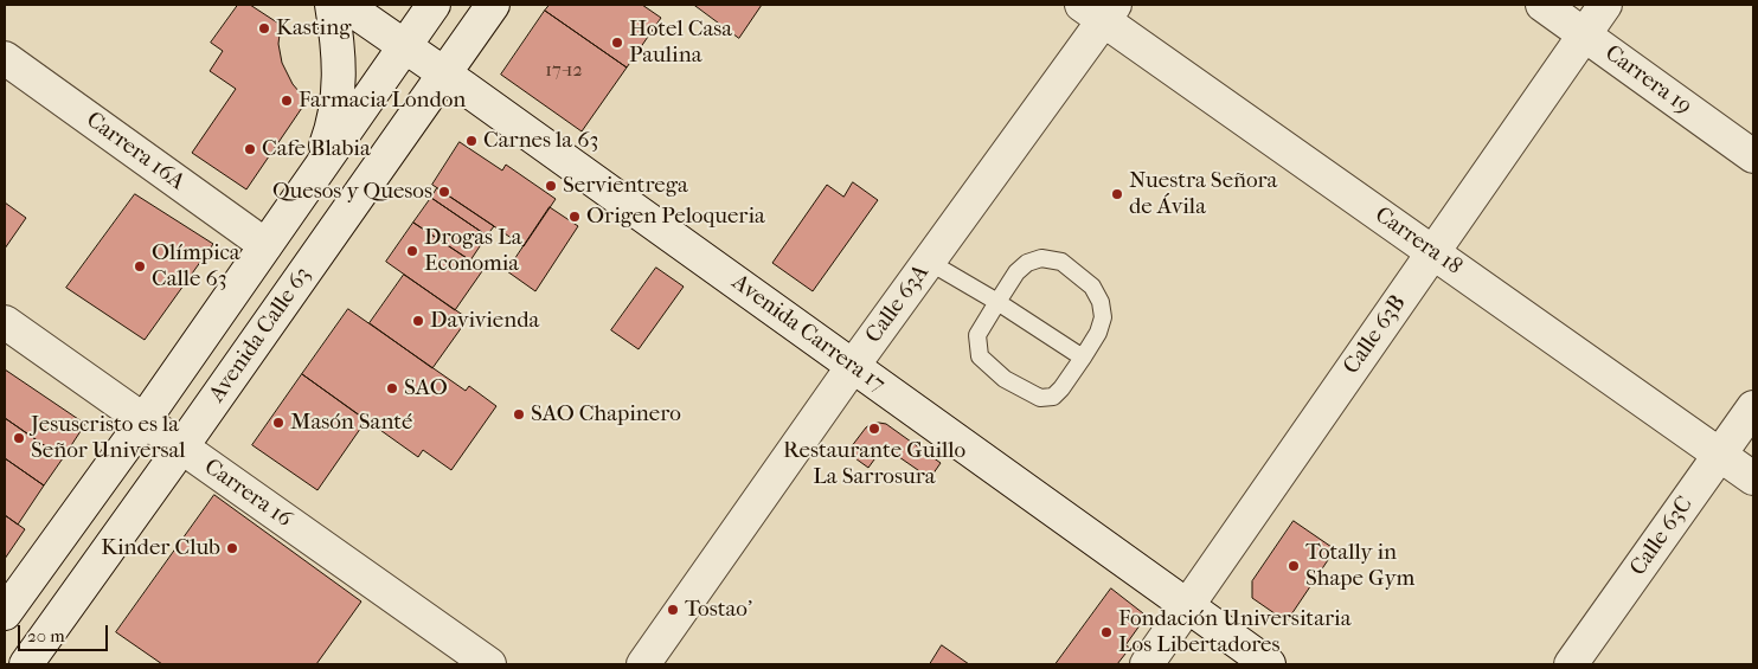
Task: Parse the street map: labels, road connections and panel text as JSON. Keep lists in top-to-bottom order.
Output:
{
  "streets": {
    "street": [
      "Carrera 19",
      "Carrera 16A",
      "Carrera 18",
      "Calle 63A",
      "Avenida Carrera 17",
      "Avenida Calle 63",
      "Calle 63B",
      "Carrera 16",
      "Calle 63C"
    ]
  },
  "crossings": [
    ["Carrera 19", "Calle 63B"],
    ["Carrera 18", "Calle 63A"],
    ["Carrera 18", "Calle 63B"],
    ["Carrera 18", "Calle 63C"],
    ["Calle 63A", "Avenida Carrera 17"],
    ["Avenida Carrera 17", "Avenida Calle 63"],
    ["Avenida Carrera 17", "Calle 63B"],
    ["Avenida Calle 63", "Carrera 16"]
  ],
  "places": [
    "Kasting",
    "Hotel Casa Paulina",
    "Farmacia London",
    "Carnes la 63",
    "Cafe Blabia",
    "Servientrega",
    "Quesos y Quesos",
    "Nuestra Señora de Ávila",
    "Origen Peloqueria",
    "Drogas La Economia",
    "Olímpica Calle 63",
    "Davivienda",
    "SAO",
    "SAO Chapinero",
    "Masón Santé",
    "Restaurante Guillo La Sarrosura",
    "Jesuscristo es la Señor Universal",
    "Kinder Club",
    "Totally in Shape Gym",
    "Tostao’",
    "Fondación Universitaria Los Libertadores"
  ],
  "house_numbers": ["17-12"],
  "scale_bar": "20 m"
}
